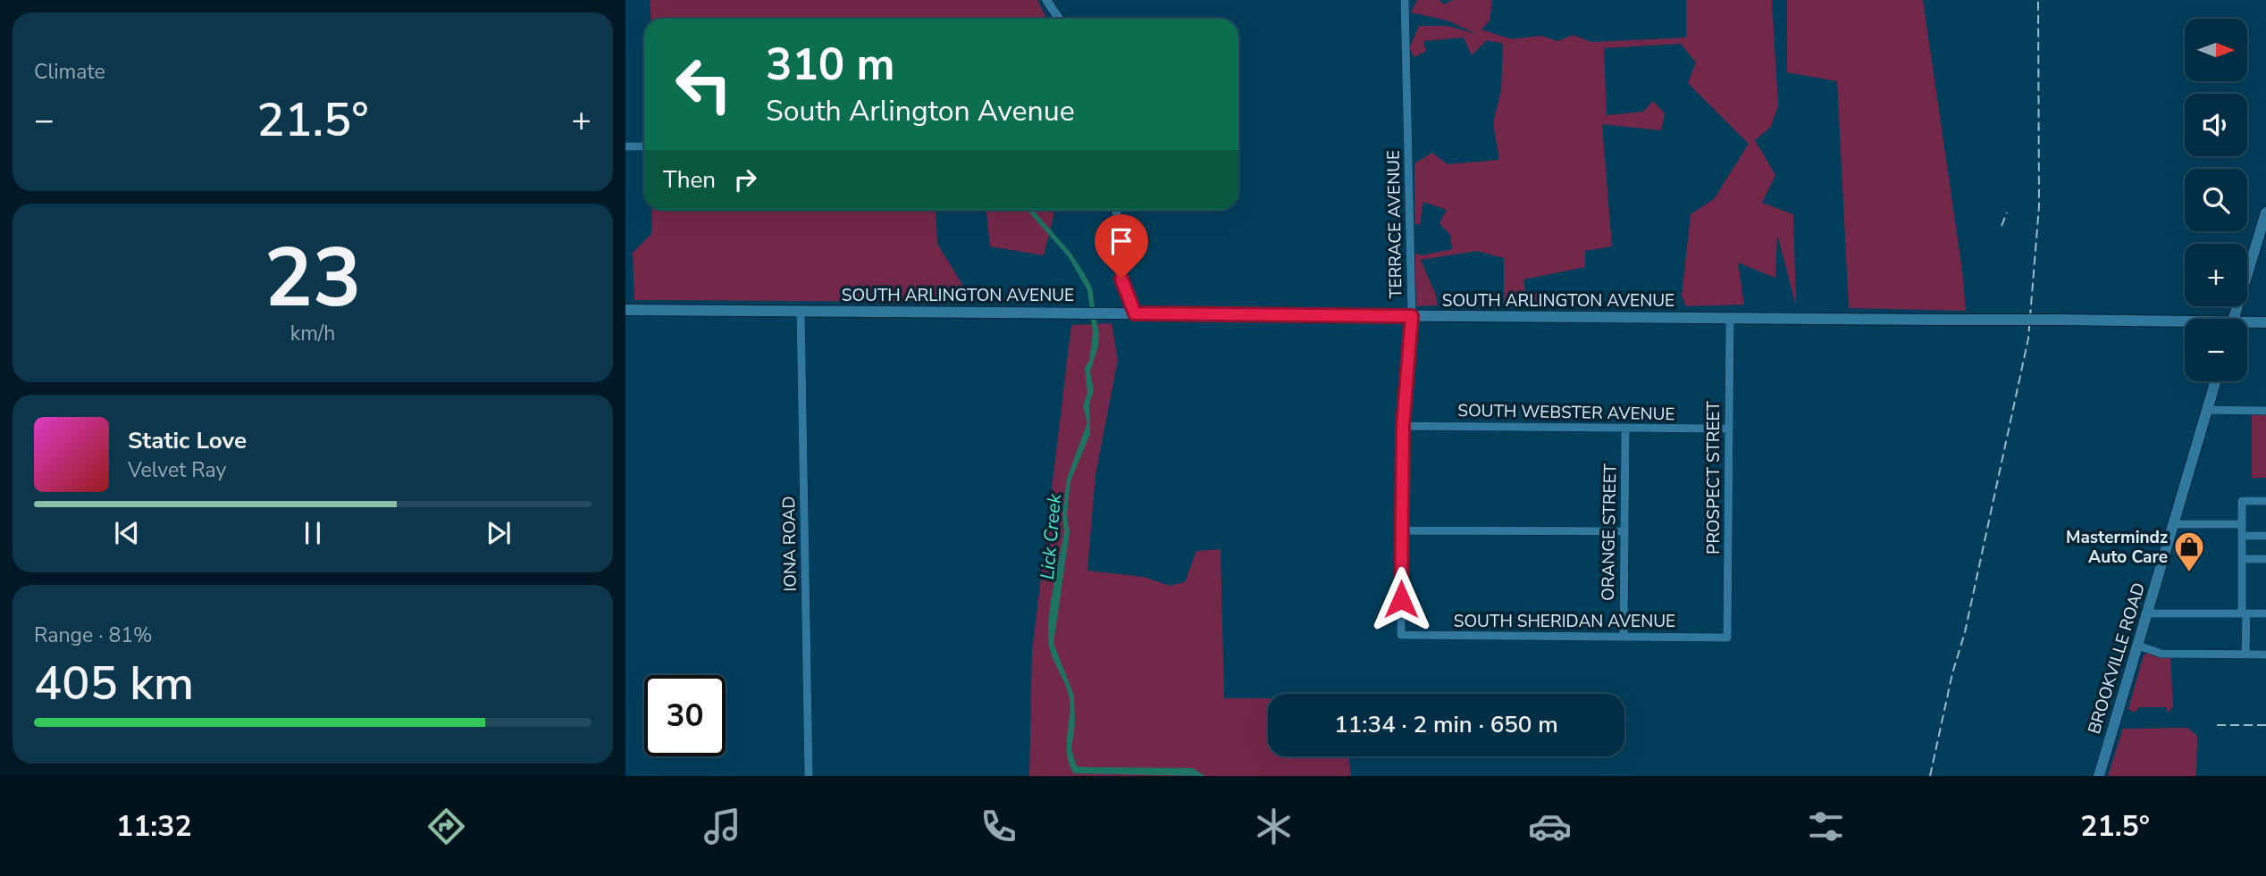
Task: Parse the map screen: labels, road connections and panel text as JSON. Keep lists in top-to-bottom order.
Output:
{
  "streets": {
    "main road": ["SOUTH ARLINGTON AVENUE", "BROOKVILLE ROAD"],
    "street": [
      "TERRACE AVENUE",
      "SOUTH WEBSTER AVENUE",
      "PROSPECT STREET",
      "ORANGE STREET",
      "IONA ROAD",
      "SOUTH SHERIDAN AVENUE"
    ]
  },
  "crossings": [
    ["TERRACE AVENUE", "SOUTH ARLINGTON AVENUE"],
    ["TERRACE AVENUE", "SOUTH WEBSTER AVENUE"],
    ["TERRACE AVENUE", "SOUTH SHERIDAN AVENUE"],
    ["SOUTH ARLINGTON AVENUE", "PROSPECT STREET"],
    ["SOUTH ARLINGTON AVENUE", "IONA ROAD"],
    ["SOUTH WEBSTER AVENUE", "PROSPECT STREET"],
    ["SOUTH WEBSTER AVENUE", "ORANGE STREET"],
    ["PROSPECT STREET", "SOUTH SHERIDAN AVENUE"],
    ["ORANGE STREET", "SOUTH SHERIDAN AVENUE"]
  ],
  "water": ["Lick Creek"],
  "places": {
    "shop": ["Mastermindz Auto Care"]
  },
  "north": "right",
  "page": {
    "tile": [
      "Climate",
      ["23", "km/h"],
      ["Range · 81%", "405 km"]
    ],
    "map_buttons": ["+", "−"],
    "turn": ["310 m", "South Arlington Avenue"],
    "heat": ["−", "21.5°", "+"],
    "then": "Then",
    "song": ["Static Love", "Velvet Ray"],
    "limit": "30",
    "trip": "11:34 · 2 min · 650 m",
    "tabs": ["11:32", "21.5°"]
  }
}
